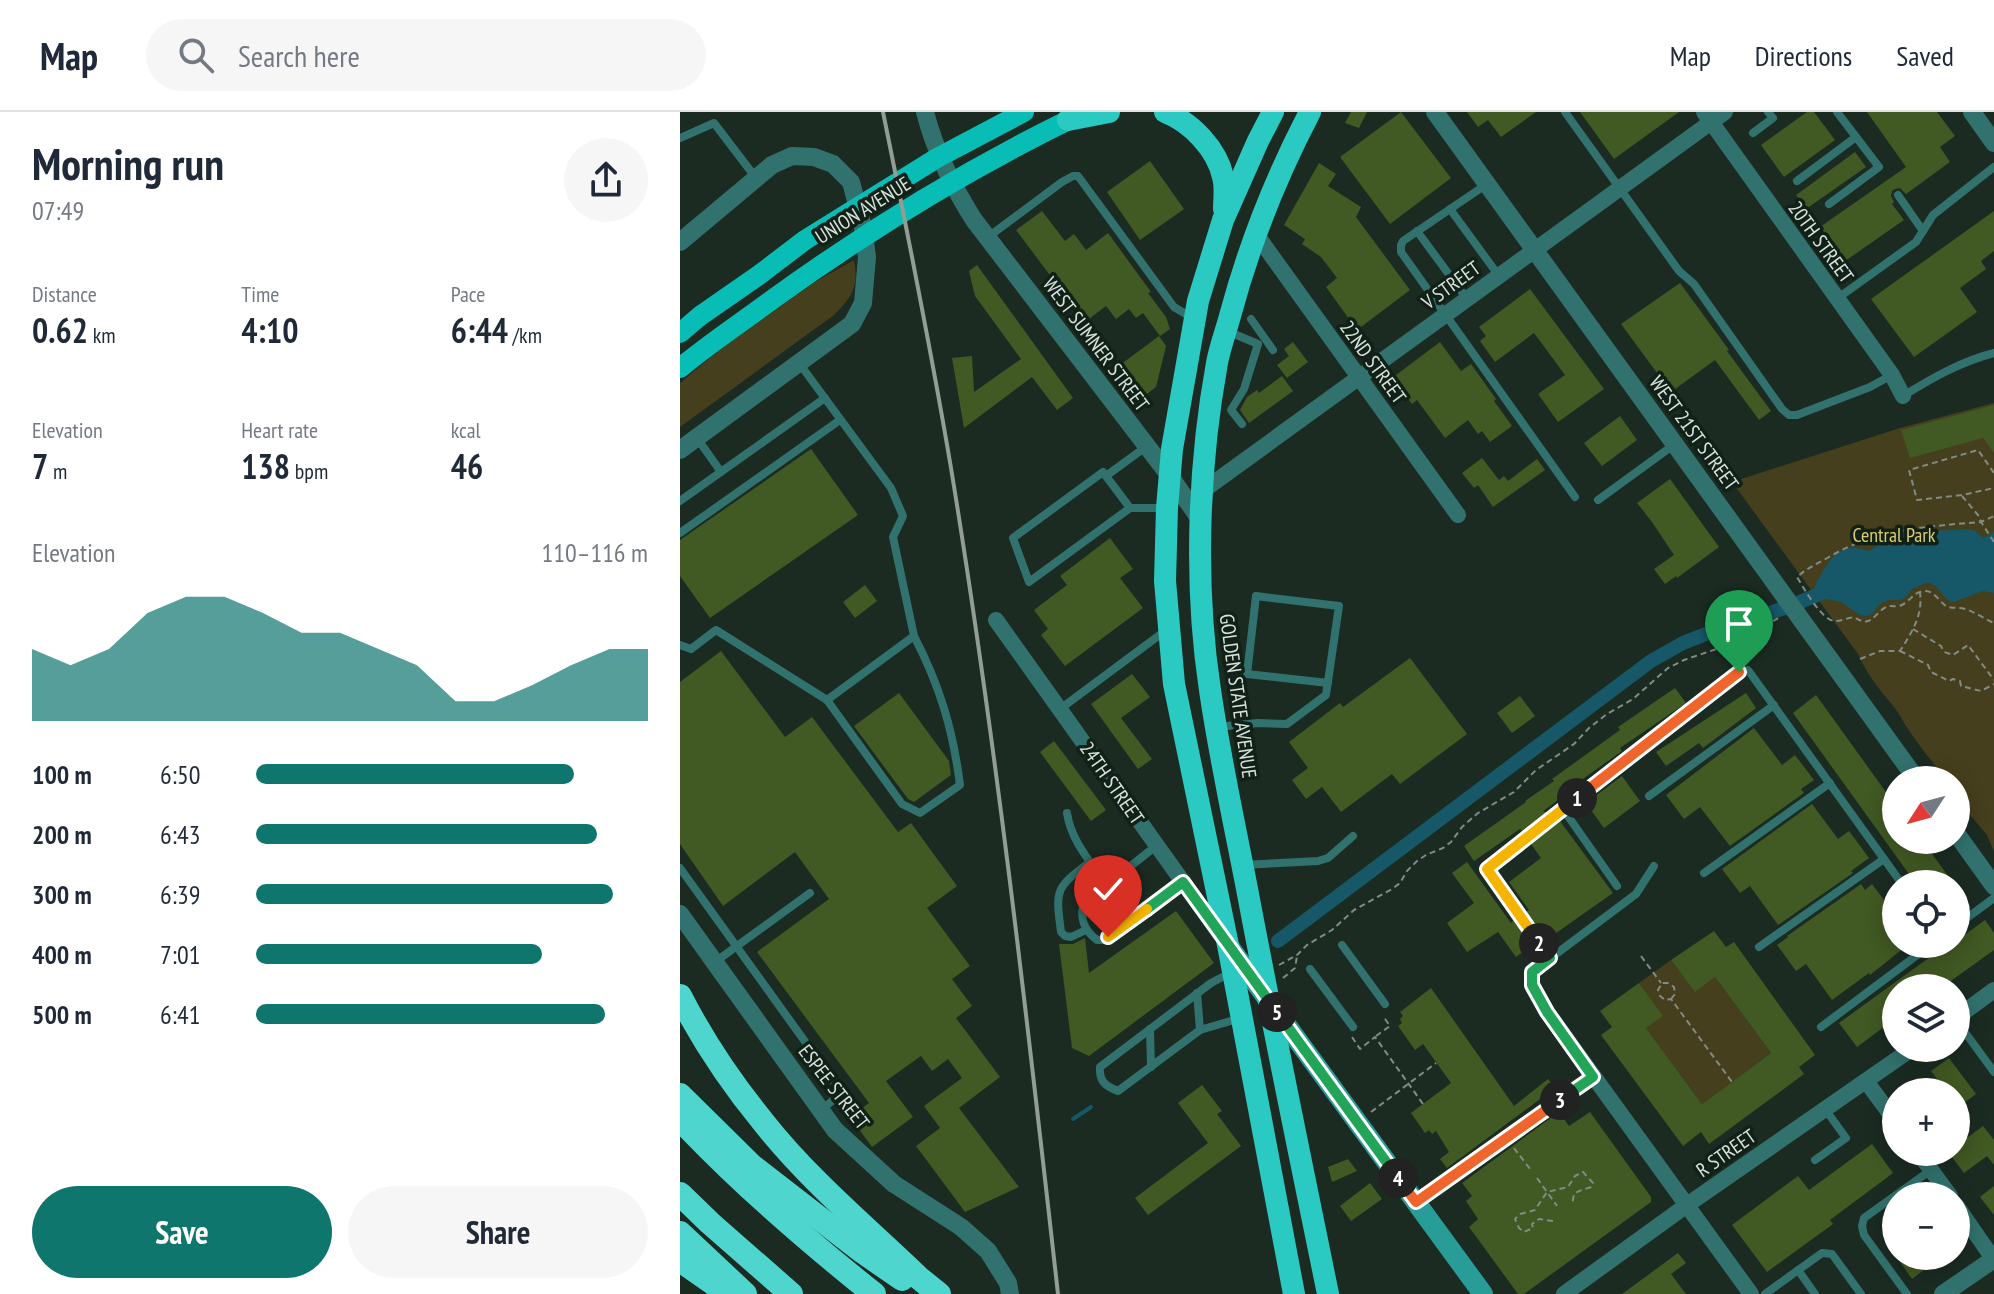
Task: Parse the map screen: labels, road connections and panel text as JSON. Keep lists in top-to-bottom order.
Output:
{
  "streets": {
    "highway": ["GOLDEN STATE AVENUE"],
    "main road": ["UNION AVENUE", "24TH STREET"],
    "street": [
      "20TH STREET",
      "V STREET",
      "WEST SUMNER STREET",
      "22ND STREET",
      "WEST 21ST STREET",
      "ESPEE STREET",
      "R STREET"
    ]
  },
  "crossings": [
    ["20TH STREET", "V STREET"],
    ["V STREET", "22ND STREET"],
    ["V STREET", "WEST 21ST STREET"],
    ["V STREET", "GOLDEN STATE AVENUE"],
    ["WEST SUMNER STREET", "GOLDEN STATE AVENUE"],
    ["22ND STREET", "GOLDEN STATE AVENUE"],
    ["GOLDEN STATE AVENUE", "24TH STREET"]
  ],
  "parks": ["Central Park"],
  "north": "bottom left",
  "page": {
    "header": "Map",
    "search": "Search here",
    "nav": ["Map", "Directions", "Saved"],
    "heading": ["Morning run", "07:49"],
    "stats": [
      ["Distance", "0.62 km"],
      ["Time", "4:10"],
      ["Pace", "6:44 /km"],
      ["Elevation", "7 m"],
      ["Heart rate", "138 bpm"],
      ["kcal", "46"]
    ],
    "chart": ["Elevation", "110–116 m"],
    "list": [
      {
        "name": "100 m",
        "note": "6:50"
      },
      {
        "name": "200 m",
        "note": "6:43"
      },
      {
        "name": "300 m",
        "note": "6:39"
      },
      {
        "name": "400 m",
        "note": "7:01"
      },
      {
        "name": "500 m",
        "note": "6:41"
      }
    ],
    "map_buttons": ["+", "−"],
    "pins": [
      "1",
      "2",
      "5",
      "3",
      "4"
    ],
    "buttons": ["Save", "Share"]
  }
}
